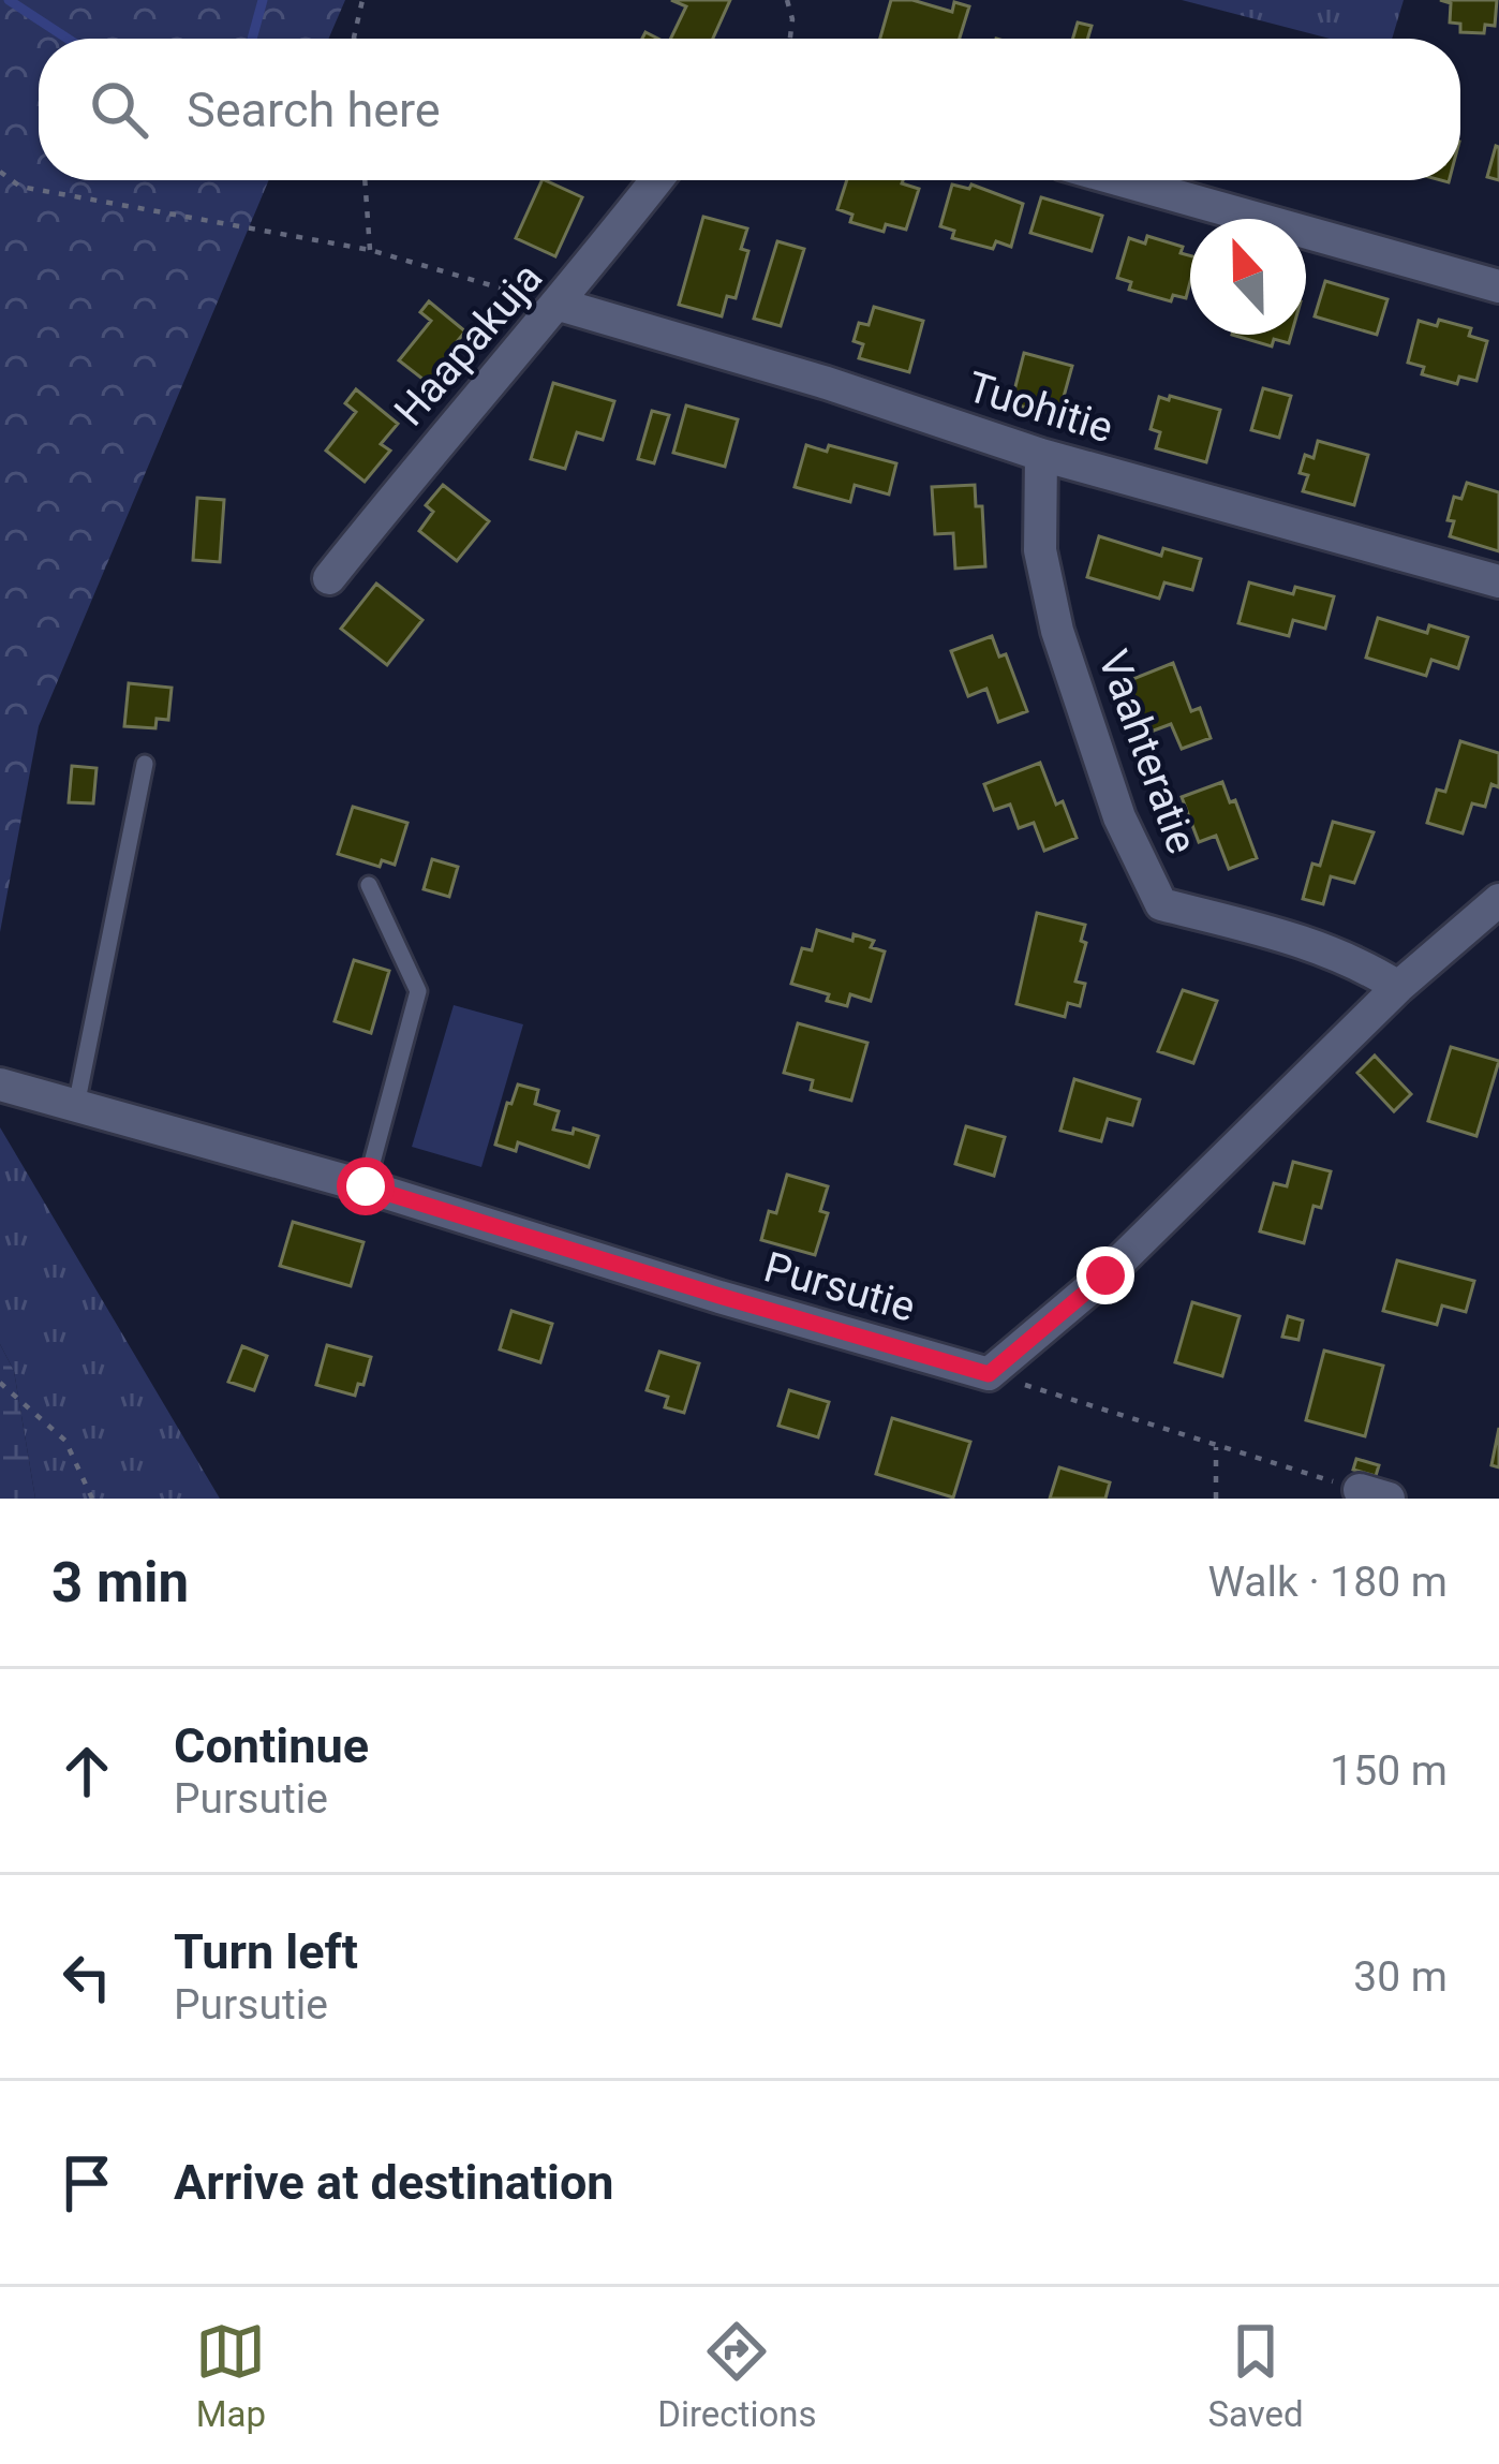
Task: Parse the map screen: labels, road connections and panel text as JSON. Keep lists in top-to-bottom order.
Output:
{
  "streets": {
    "street": [
      "Haapakuja",
      "Tuohitie",
      "Vaahteratie",
      "Pursutie"
    ]
  },
  "crossings": [
    ["Haapakuja", "Tuohitie"],
    ["Tuohitie", "Vaahteratie"]
  ],
  "north": "top",
  "page": {
    "search": "Search here",
    "heading": ["3 min", "Walk · 180 m"],
    "list": [
      ["Continue", "Pursutie", "150 m"],
      ["Turn left", "Pursutie", "30 m"],
      "Arrive at destination"
    ],
    "nav": ["Map", "Directions", "Saved"]
  }
}
